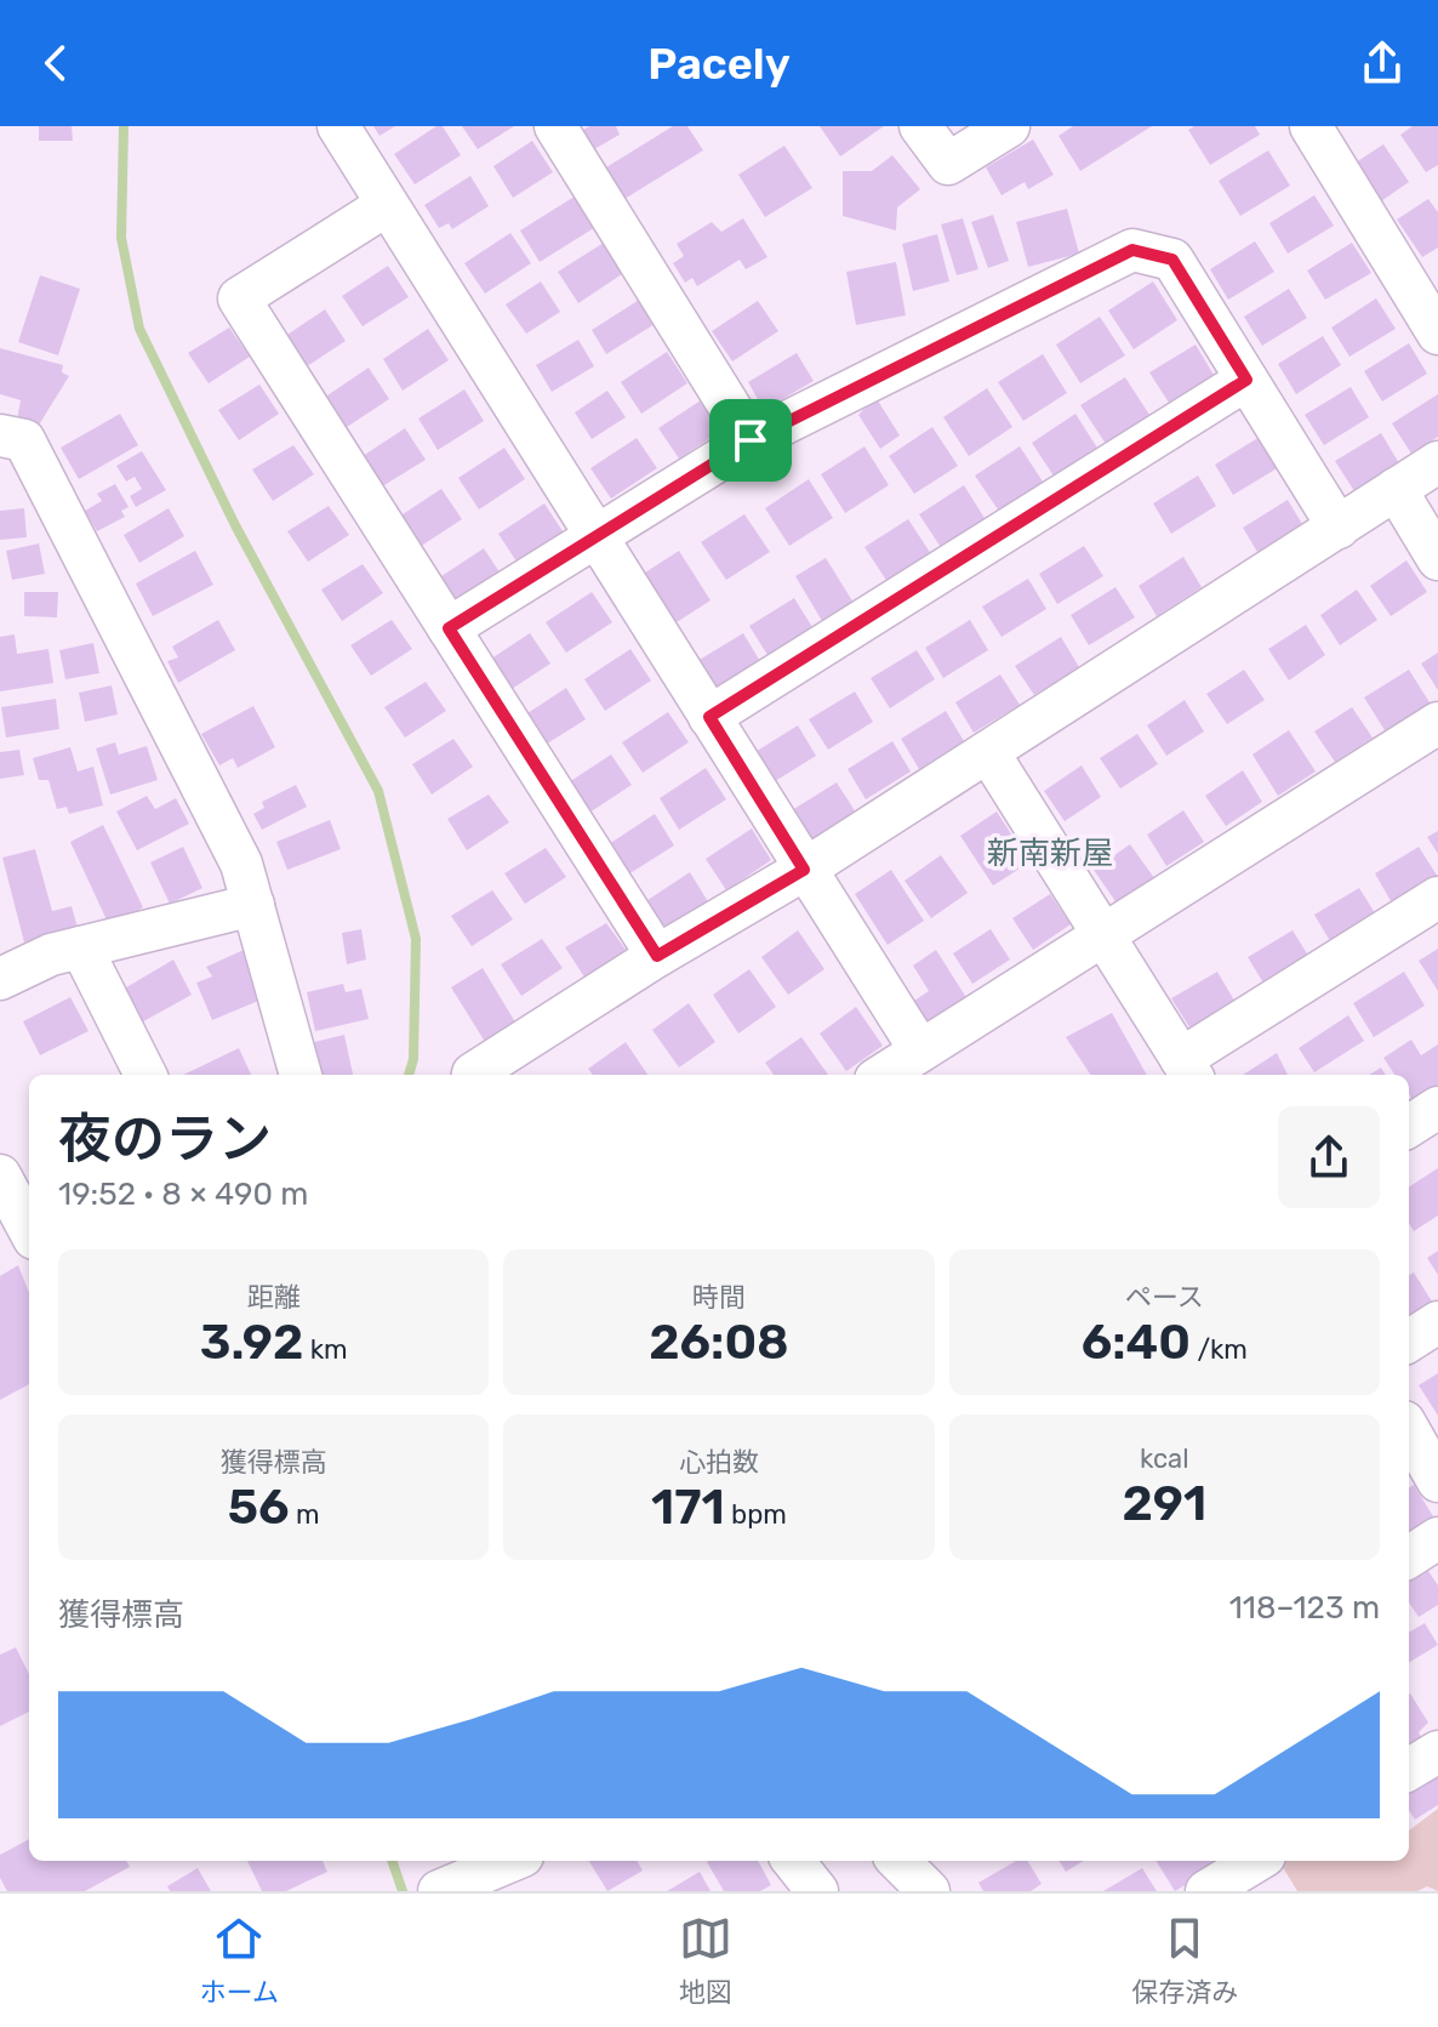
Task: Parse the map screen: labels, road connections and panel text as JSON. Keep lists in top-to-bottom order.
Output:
{
  "districts": ["新南新屋"],
  "page": {
    "header": "Pacely",
    "heading": ["夜のラン", "19:52 · 8 × 490 m"],
    "stats": [
      ["距離", "3.92 km"],
      ["時間", "26:08"],
      ["ペース", "6:40 /km"],
      ["獲得標高", "56 m"],
      ["心拍数", "171 bpm"],
      ["kcal", "291"]
    ],
    "chart": ["獲得標高", "118–123 m"],
    "tabs": ["ホーム", "地図", "保存済み"]
  }
}
